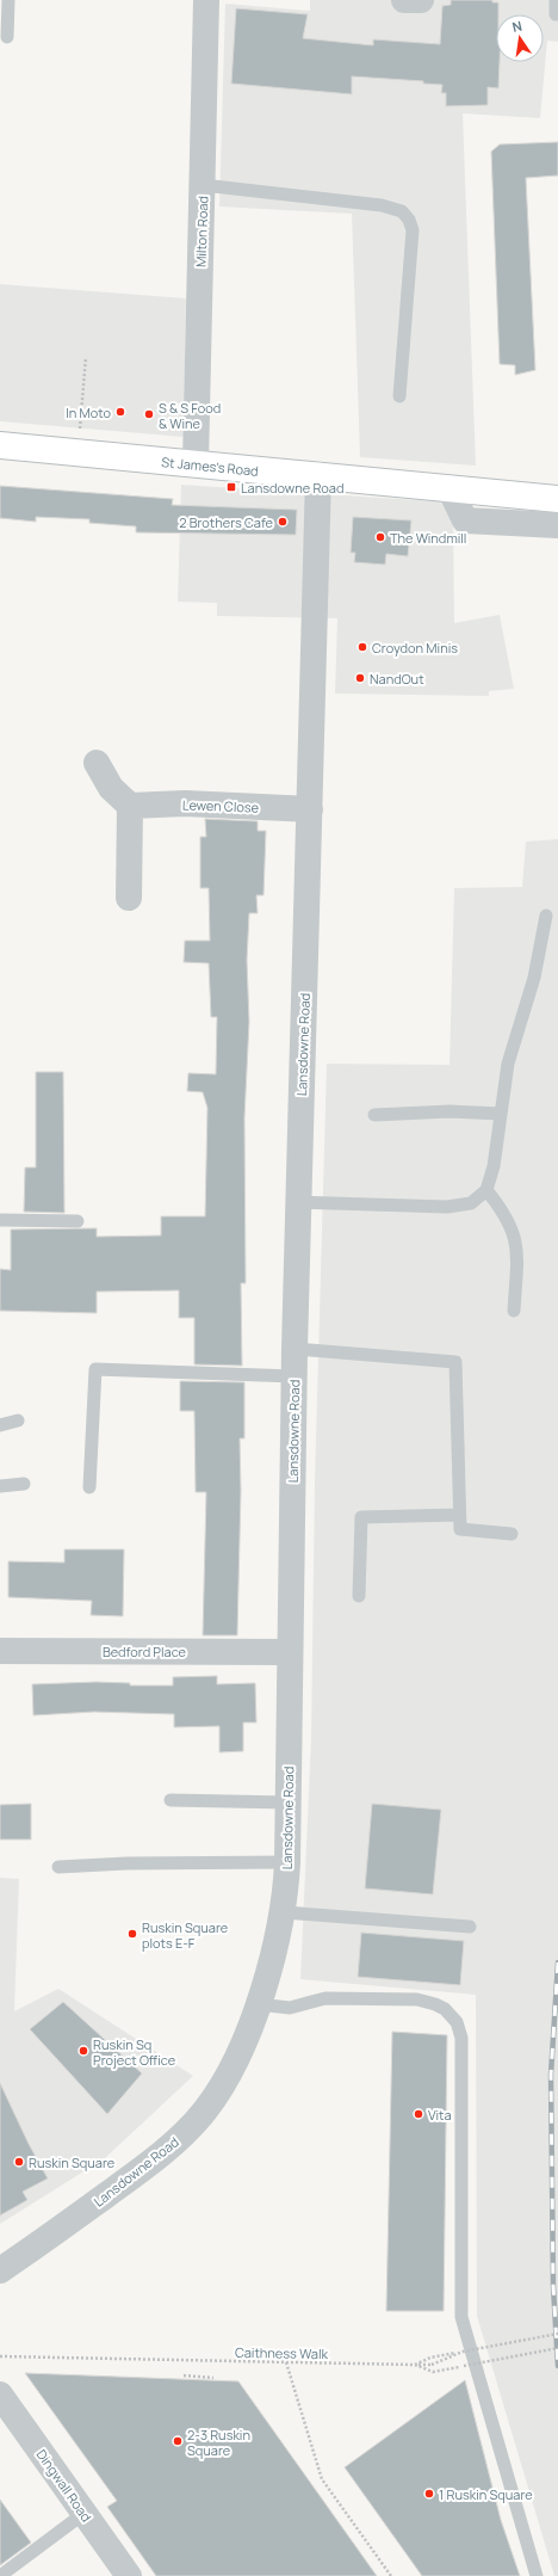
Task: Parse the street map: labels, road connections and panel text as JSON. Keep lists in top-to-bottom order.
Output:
{
  "streets": {
    "main road": ["St James's Road"],
    "street": [
      "Milton Road",
      "Lewen Close",
      "Lansdowne Road",
      "Bedford Place",
      "Dingwall Road"
    ],
    "path": ["Caithness Walk"]
  },
  "crossings": [
    ["Milton Road", "St James's Road"],
    ["St James's Road", "Lansdowne Road"],
    ["Lewen Close", "Lansdowne Road"],
    ["Lansdowne Road", "Bedford Place"]
  ],
  "places": {
    "other": [
      "In Moto",
      "S & S Food & Wine",
      "2 Brothers Cafe",
      "The Windmill",
      "Croydon Minis",
      "NandOut",
      "Ruskin Square plots E-F",
      "Ruskin Sq Project Office",
      "Vita",
      "Ruskin Square",
      "2-3 Ruskin Square",
      "1 Ruskin Square"
    ],
    "transit": ["Lansdowne Road"]
  },
  "north": "top"
}
